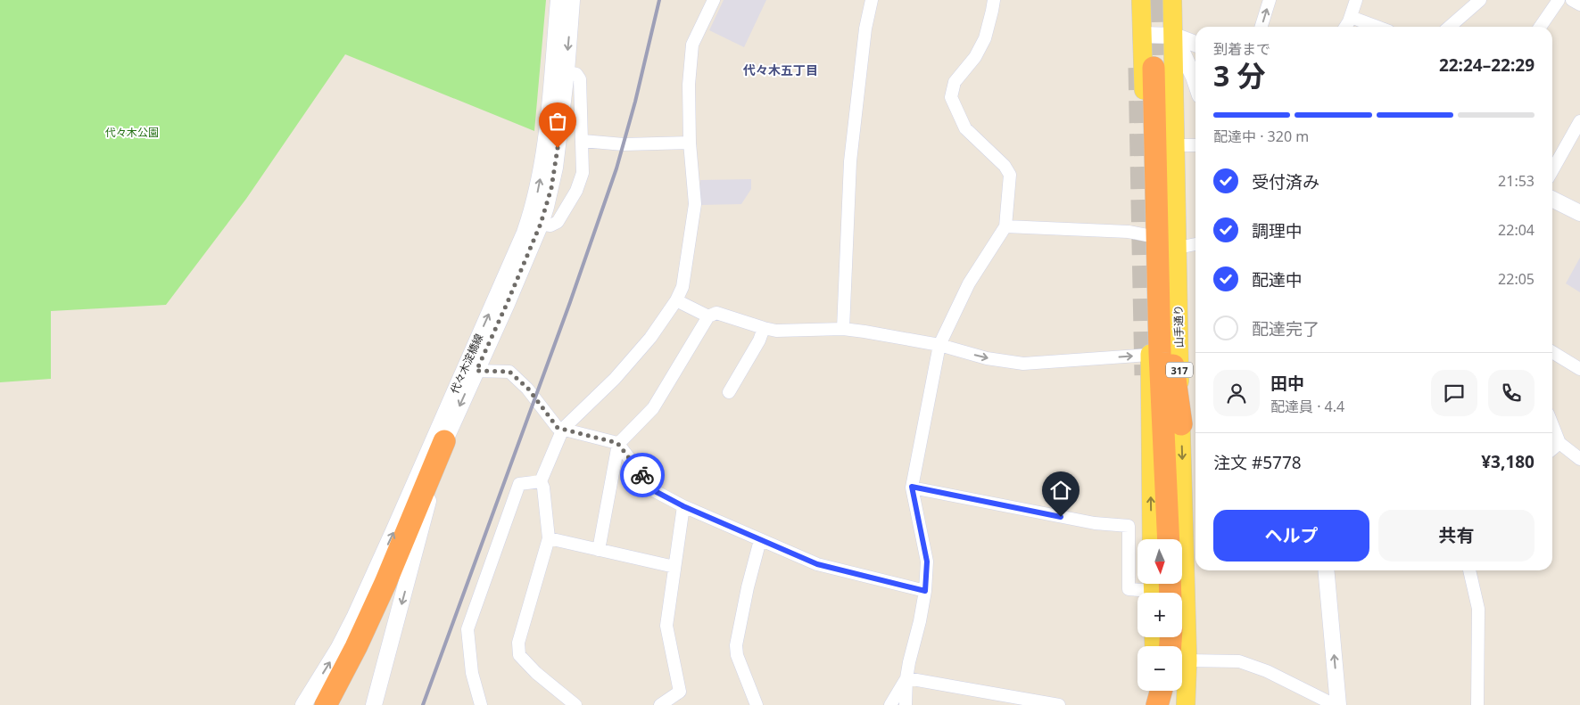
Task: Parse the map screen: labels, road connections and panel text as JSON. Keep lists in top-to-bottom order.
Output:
{
  "streets": {
    "main road": ["山手通り", "317"],
    "street": ["代々木淀橋線"]
  },
  "districts": ["代々木五丁目"],
  "parks": ["代々木公園"],
  "north": "bottom",
  "page": {
    "heading": ["3 分", "到着まで", "22:24–22:29"],
    "panel": [
      "田中",
      "配達員 · 4.4",
      "注文 #5778",
      "¥3,180"
    ],
    "bar": "配達中 · 320 m",
    "list": [
      ["受付済み", "21:53"],
      ["調理中", "22:04"],
      ["配達中", "22:05"],
      "配達完了"
    ],
    "buttons": ["ヘルプ", "共有"],
    "map_buttons": ["+", "−"]
  }
}
